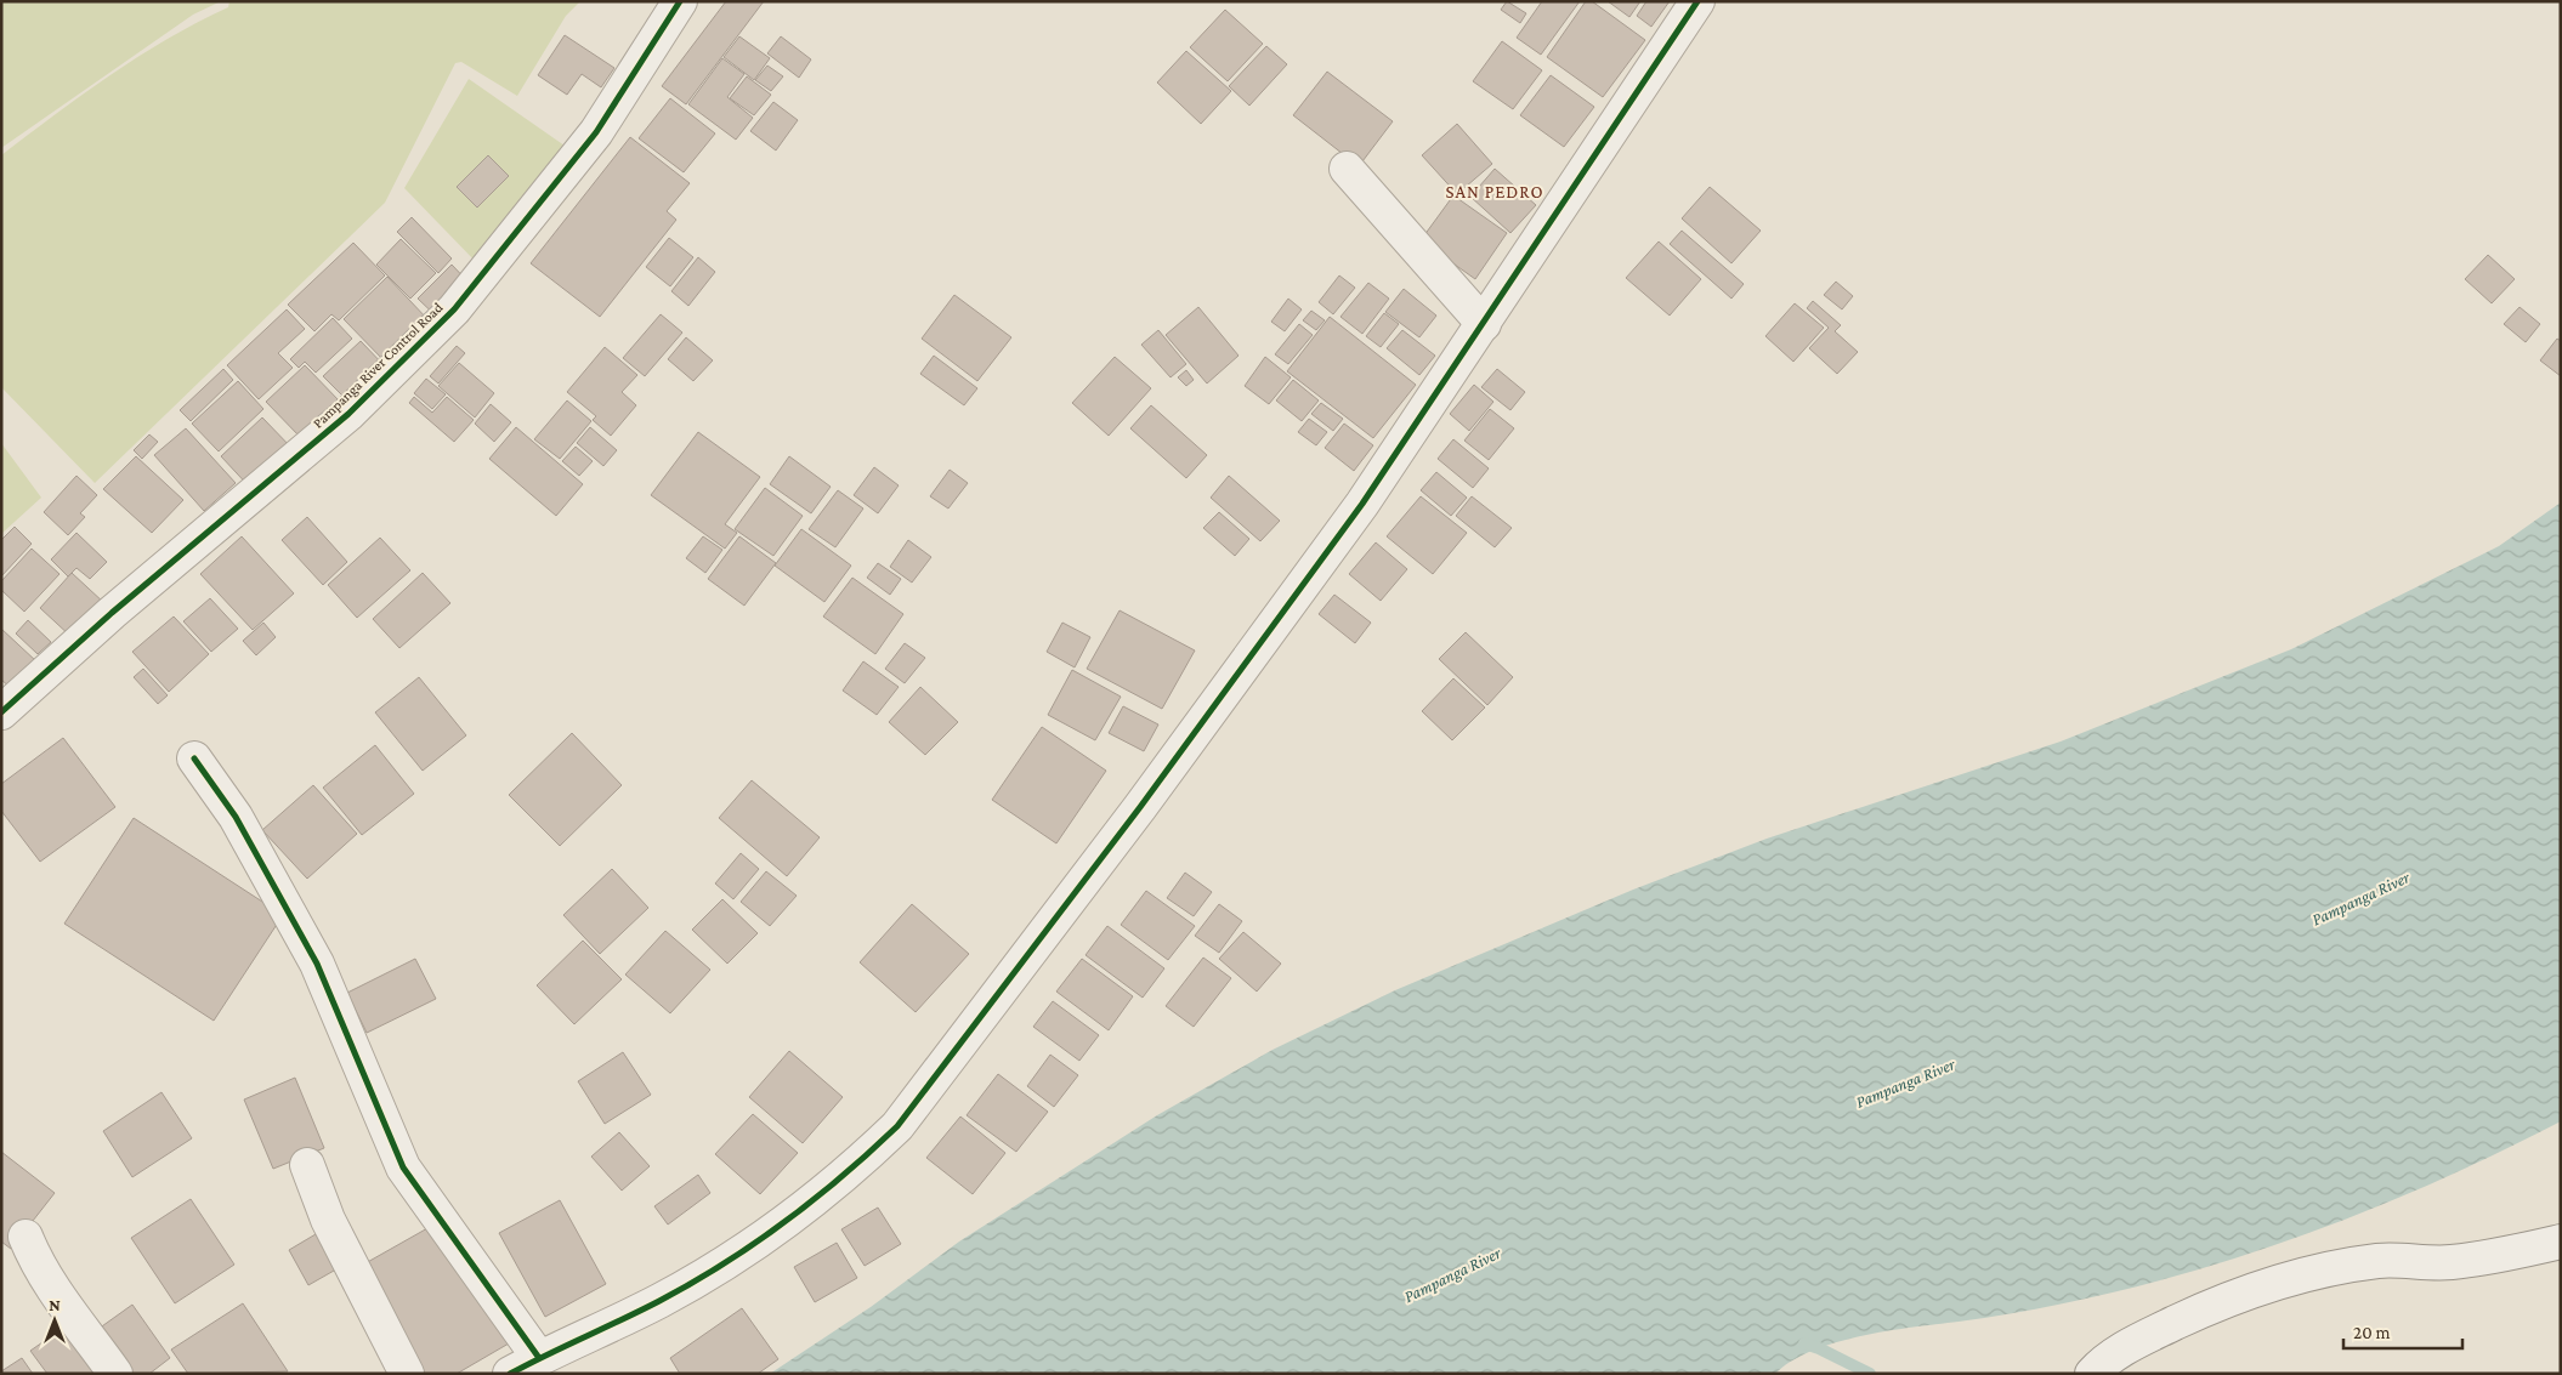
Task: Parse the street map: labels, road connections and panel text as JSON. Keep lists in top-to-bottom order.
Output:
{
  "streets": {
    "street": ["Pampanga River Control Road"]
  },
  "districts": ["SAN PEDRO"],
  "water": ["Pampanga River"],
  "scale_bar": "20 m",
  "north": "top"
}
